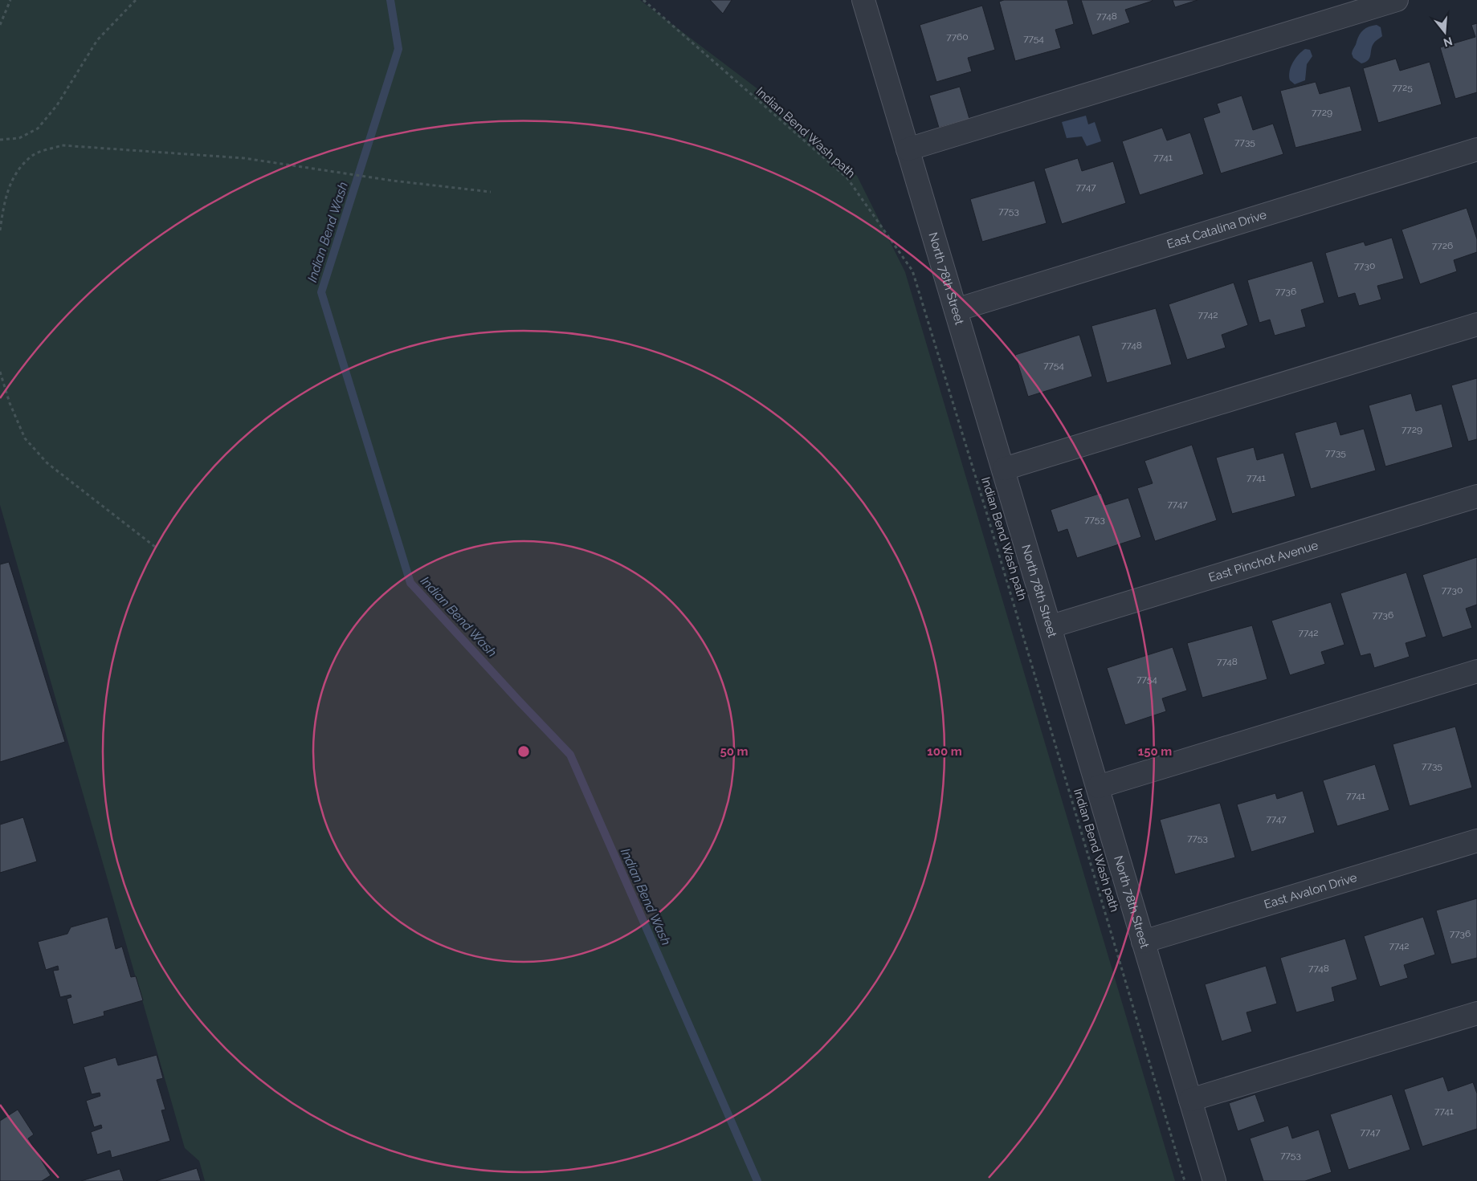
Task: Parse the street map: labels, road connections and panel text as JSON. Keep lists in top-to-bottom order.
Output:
{
  "streets": {
    "street": [
      "East Catalina Drive",
      "North 78th Street",
      "East Pinchot Avenue",
      "East Avalon Drive"
    ],
    "path": ["Indian Bend Wash path"]
  },
  "crossings": [
    ["East Catalina Drive", "North 78th Street"],
    ["North 78th Street", "East Pinchot Avenue"],
    ["North 78th Street", "East Avalon Drive"]
  ],
  "water": ["Indian Bend Wash"],
  "house_numbers": [
    "7748",
    "7760",
    "7754",
    "7725",
    "7729",
    "7735",
    "7741",
    "7747",
    "7753",
    "7726",
    "7730",
    "7736",
    "7742",
    "7748",
    "7754",
    "7729",
    "7735",
    "7741",
    "7747",
    "7753",
    "7730",
    "7736",
    "7742",
    "7748",
    "7754",
    "7735",
    "7741",
    "7747",
    "7753",
    "7736",
    "7742",
    "7748",
    "7741",
    "7747",
    "7753"
  ],
  "north": "bottom",
  "rings": ["50 m", "100 m", "150 m"]
}
